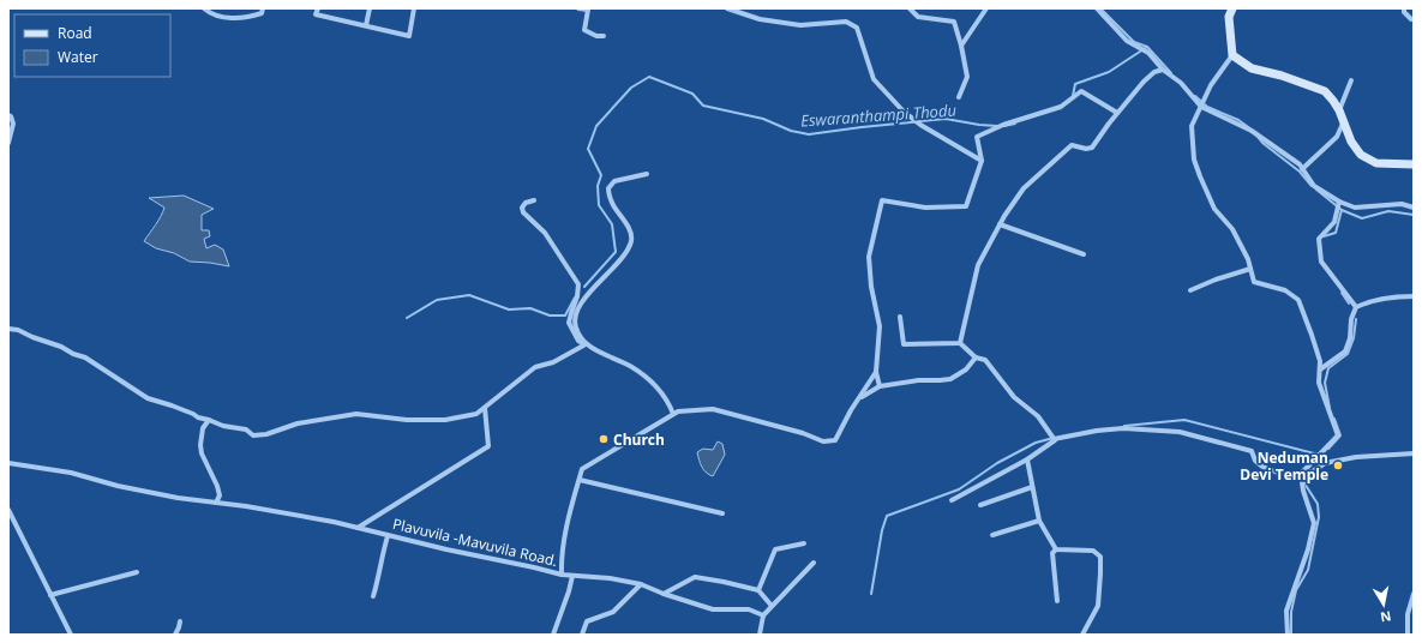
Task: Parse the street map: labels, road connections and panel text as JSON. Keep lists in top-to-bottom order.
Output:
{
  "streets": {
    "street": ["Plavuvila -Mavuvila Road."]
  },
  "water": ["Eswaranthampi Thodu"],
  "places": ["Church", "Neduman Devi Temple"],
  "legend": ["Road", "Water"],
  "north": "bottom"
}
